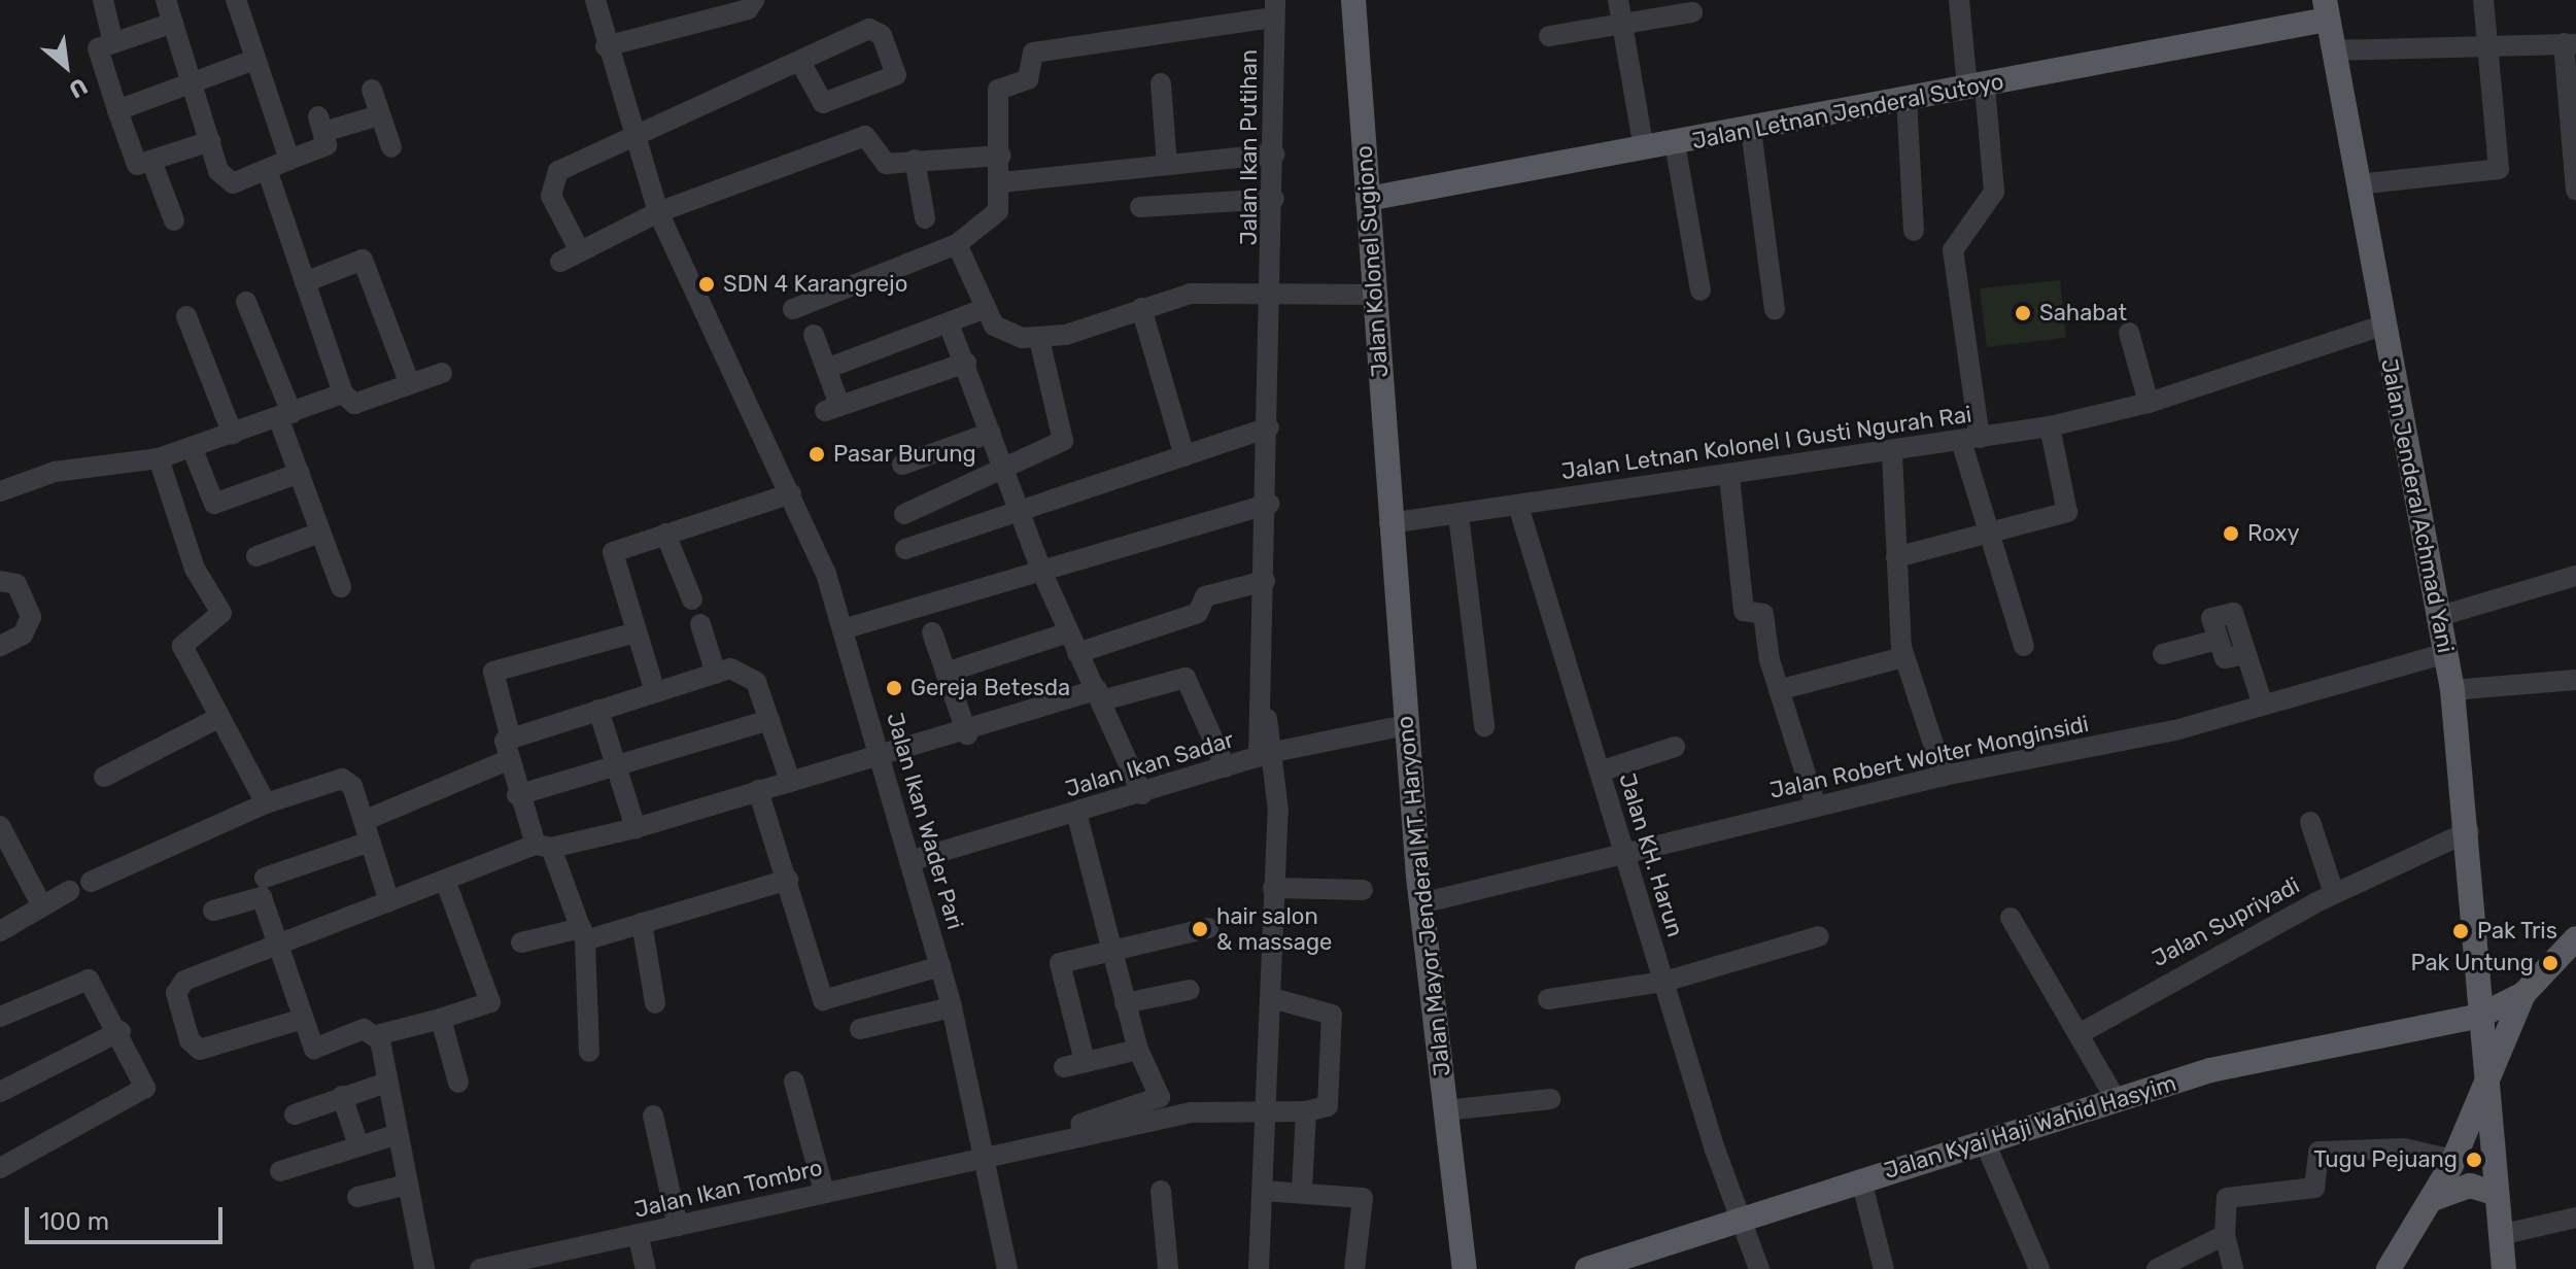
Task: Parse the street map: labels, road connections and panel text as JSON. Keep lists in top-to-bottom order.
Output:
{
  "streets": {
    "main road": [
      "Jalan Letnan Jenderal Sutoyo",
      "Jalan Kolonel Sugiono",
      "Jalan Jenderal Achmad Yani",
      "Jalan Mayor Jenderal MT. Haryono",
      "Jalan Kyai Haji Wahid Hasyim"
    ],
    "street": [
      "Jalan Ikan Putihan",
      "Jalan Letnan Kolonel I Gusti Ngurah Rai",
      "Jalan Robert Wolter Monginsidi",
      "Jalan Ikan Sadar",
      "Jalan Ikan Wader Pari",
      "Jalan KH. Harun",
      "Jalan Supriyadi",
      "Jalan Ikan Tombro"
    ]
  },
  "crossings": [
    ["Jalan Letnan Jenderal Sutoyo", "Jalan Kolonel Sugiono"],
    ["Jalan Letnan Jenderal Sutoyo", "Jalan Jenderal Achmad Yani"],
    ["Jalan Ikan Putihan", "Jalan Ikan Sadar"],
    ["Jalan Ikan Putihan", "Jalan Ikan Tombro"],
    ["Jalan Kolonel Sugiono", "Jalan Letnan Kolonel I Gusti Ngurah Rai"],
    ["Jalan Kolonel Sugiono", "Jalan Mayor Jenderal MT. Haryono"],
    ["Jalan Letnan Kolonel I Gusti Ngurah Rai", "Jalan Jenderal Achmad Yani"],
    ["Jalan Letnan Kolonel I Gusti Ngurah Rai", "Jalan KH. Harun"],
    ["Jalan Letnan Kolonel I Gusti Ngurah Rai", "Jalan Mayor Jenderal MT. Haryono"],
    ["Jalan Jenderal Achmad Yani", "Jalan Robert Wolter Monginsidi"],
    ["Jalan Jenderal Achmad Yani", "Jalan Supriyadi"],
    ["Jalan Jenderal Achmad Yani", "Jalan Kyai Haji Wahid Hasyim"],
    ["Jalan Robert Wolter Monginsidi", "Jalan KH. Harun"],
    ["Jalan Robert Wolter Monginsidi", "Jalan Mayor Jenderal MT. Haryono"],
    ["Jalan Ikan Sadar", "Jalan Ikan Wader Pari"],
    ["Jalan Ikan Sadar", "Jalan Mayor Jenderal MT. Haryono"],
    ["Jalan Ikan Wader Pari", "Jalan Ikan Tombro"],
    ["Jalan KH. Harun", "Jalan Kyai Haji Wahid Hasyim"]
  ],
  "places": [
    "SDN 4 Karangrejo",
    "Sahabat",
    "Pasar Burung",
    "Roxy",
    "Gereja Betesda",
    "hair salon & massage",
    "Pak Tris",
    "Pak Untung",
    "Tugu Pejuang"
  ],
  "scale_bar": "100 m",
  "north": "bottom right"
}
